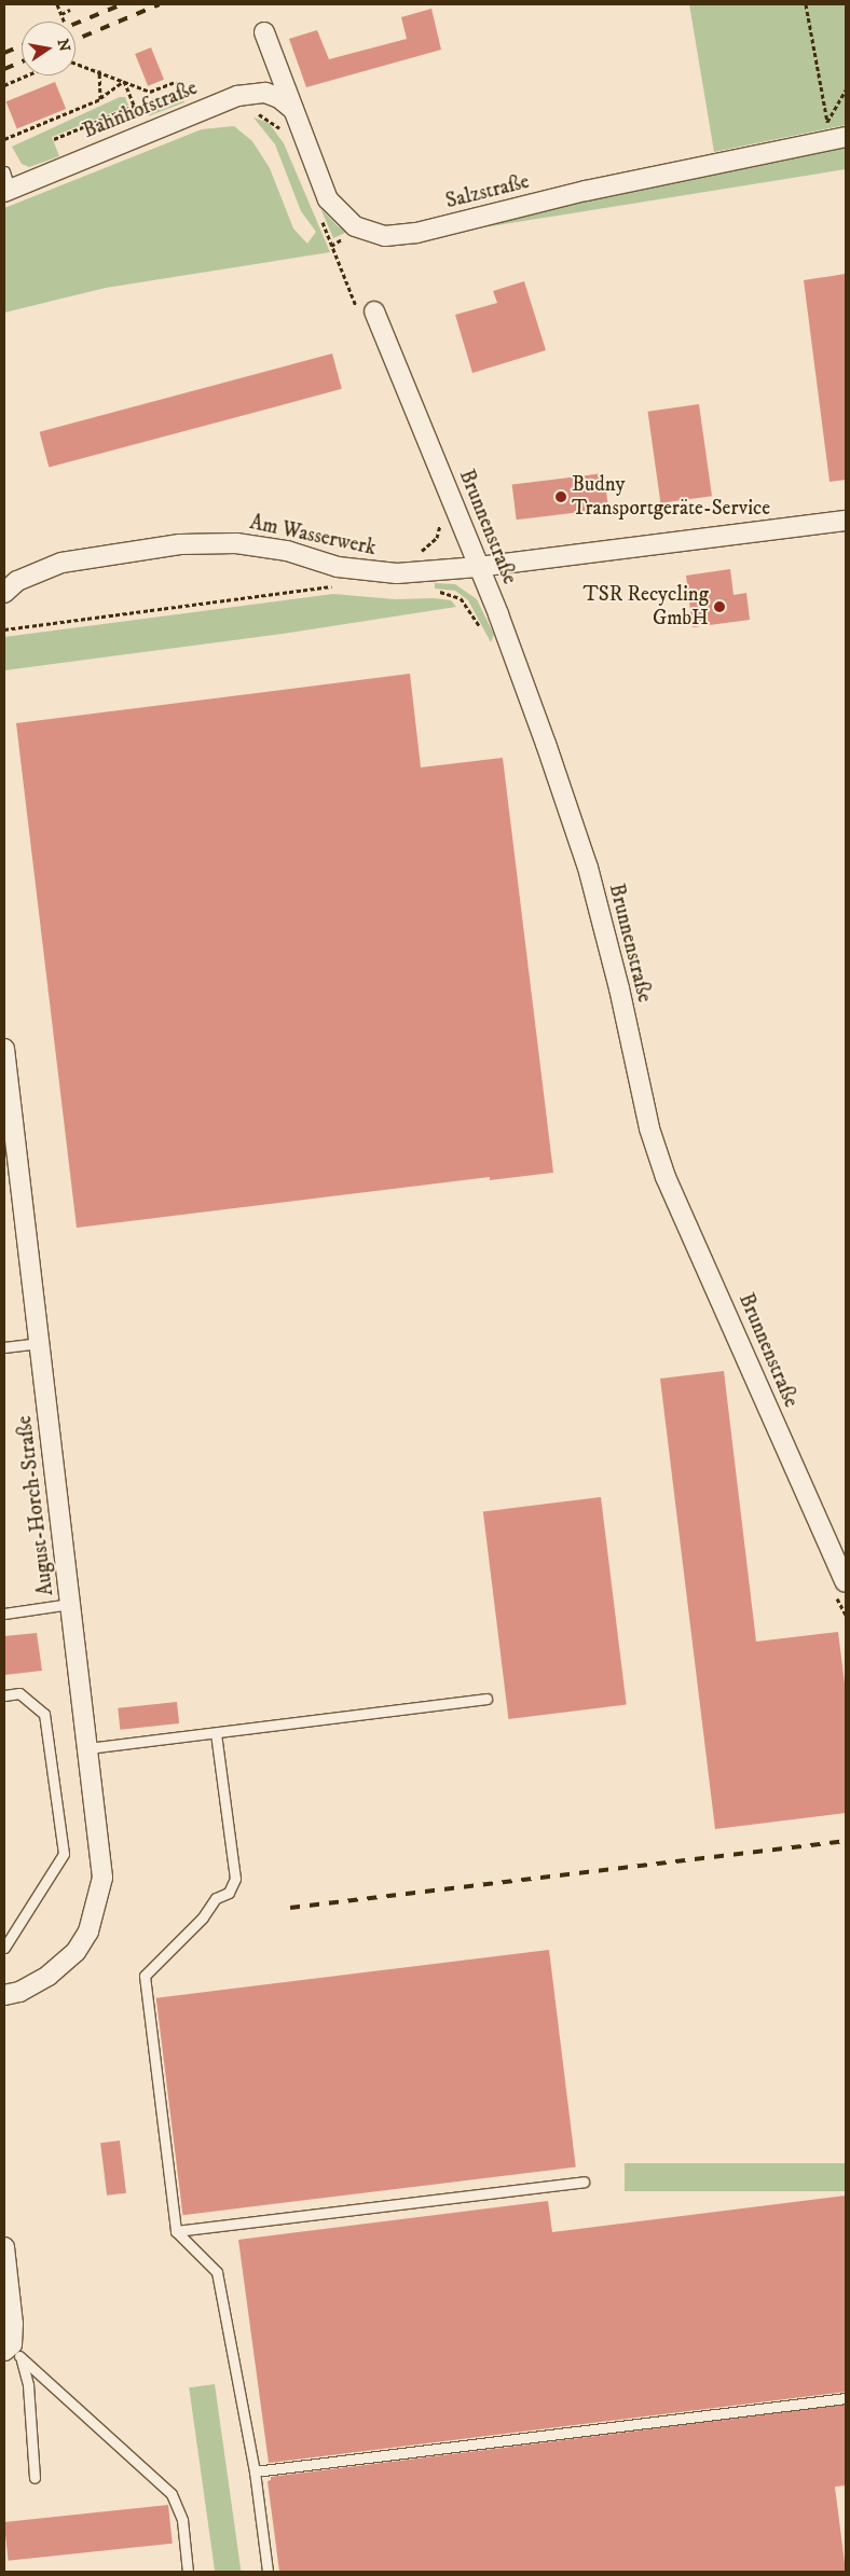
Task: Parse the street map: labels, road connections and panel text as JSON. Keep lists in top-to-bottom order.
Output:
{
  "streets": {
    "street": [
      "Bahnhofstraße",
      "Salzstraße",
      "Brunnenstraße",
      "Am Wasserwerk",
      "August-Horch-Straße"
    ]
  },
  "crossings": [
    ["Bahnhofstraße", "Salzstraße"],
    ["Brunnenstraße", "Am Wasserwerk"]
  ],
  "places": ["Budny Transportgeräte-Service", "TSR Recycling GmbH"],
  "north": "right"
}
